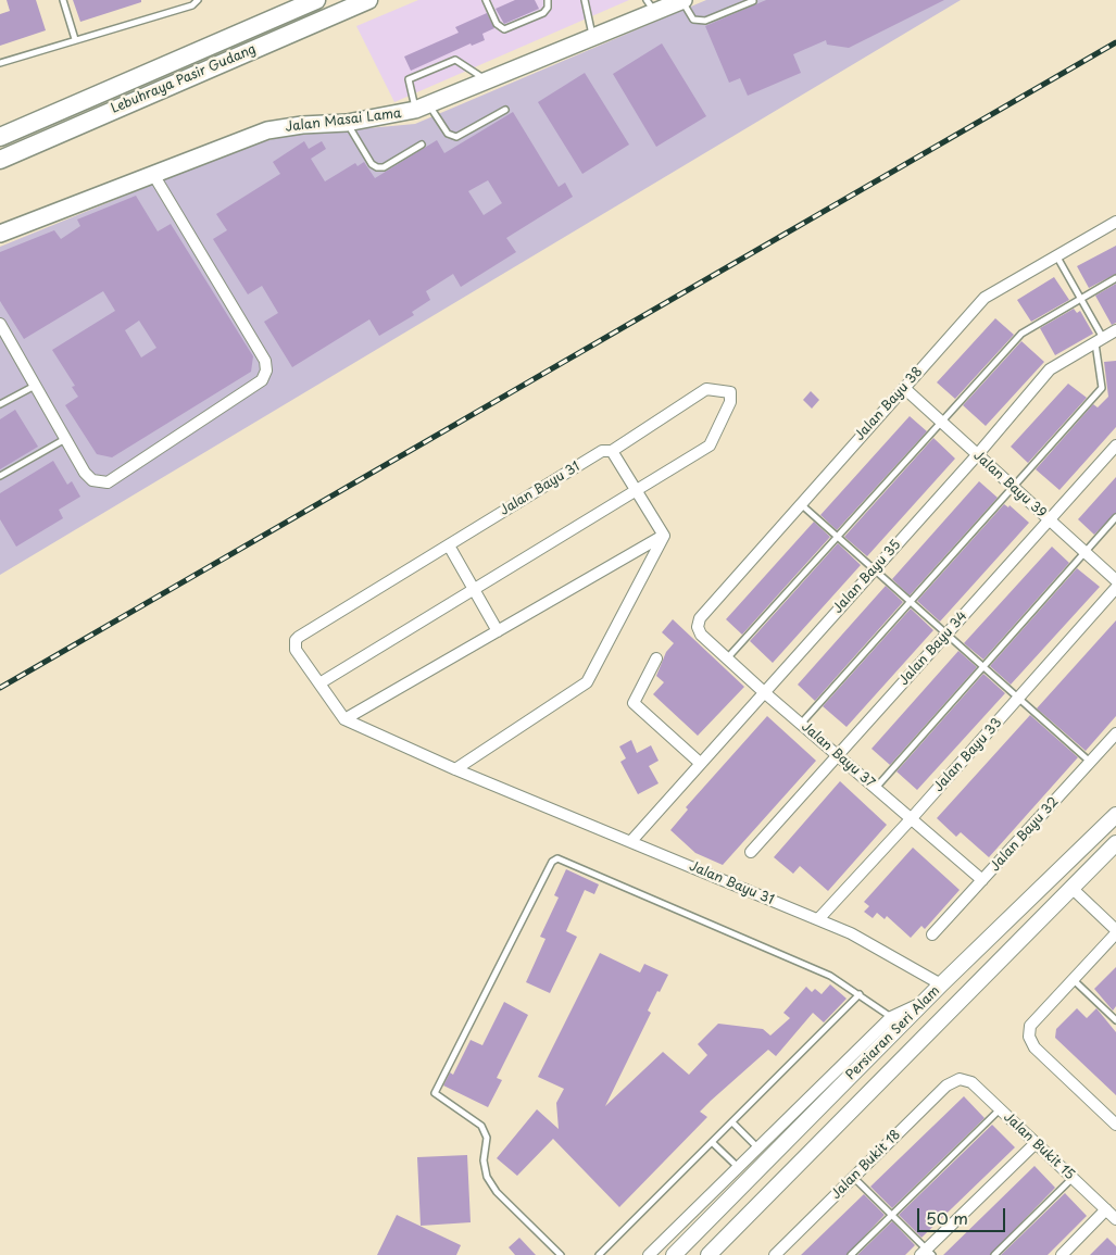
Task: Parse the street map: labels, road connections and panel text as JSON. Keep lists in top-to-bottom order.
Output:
{
  "streets": {
    "highway": ["Lebuhraya Pasir Gudang"],
    "main road": ["Jalan Masai Lama", "Persiaran Seri Alam"],
    "street": [
      "Jalan Bayu 38",
      "Jalan Bayu 39",
      "Jalan Bayu 31",
      "Jalan Bayu 35",
      "Jalan Bayu 34",
      "Jalan Bayu 37",
      "Jalan Bayu 33",
      "Jalan Bayu 32",
      "Jalan Bukit 15",
      "Jalan Bukit 18"
    ]
  },
  "crossings": [
    ["Jalan Bayu 38", "Jalan Bayu 39"],
    ["Jalan Bayu 38", "Jalan Bayu 37"],
    ["Jalan Bayu 39", "Jalan Bayu 35"],
    ["Jalan Bayu 39", "Jalan Bayu 34"],
    ["Jalan Bayu 31", "Jalan Bayu 35"],
    ["Jalan Bayu 31", "Jalan Bayu 33"],
    ["Jalan Bayu 31", "Persiaran Seri Alam"],
    ["Jalan Bayu 35", "Jalan Bayu 37"],
    ["Jalan Bayu 34", "Jalan Bayu 37"],
    ["Jalan Bayu 37", "Jalan Bayu 33"],
    ["Jalan Bayu 37", "Jalan Bayu 32"],
    ["Jalan Bukit 15", "Jalan Bukit 18"]
  ],
  "scale_bar": "50 m"
}
